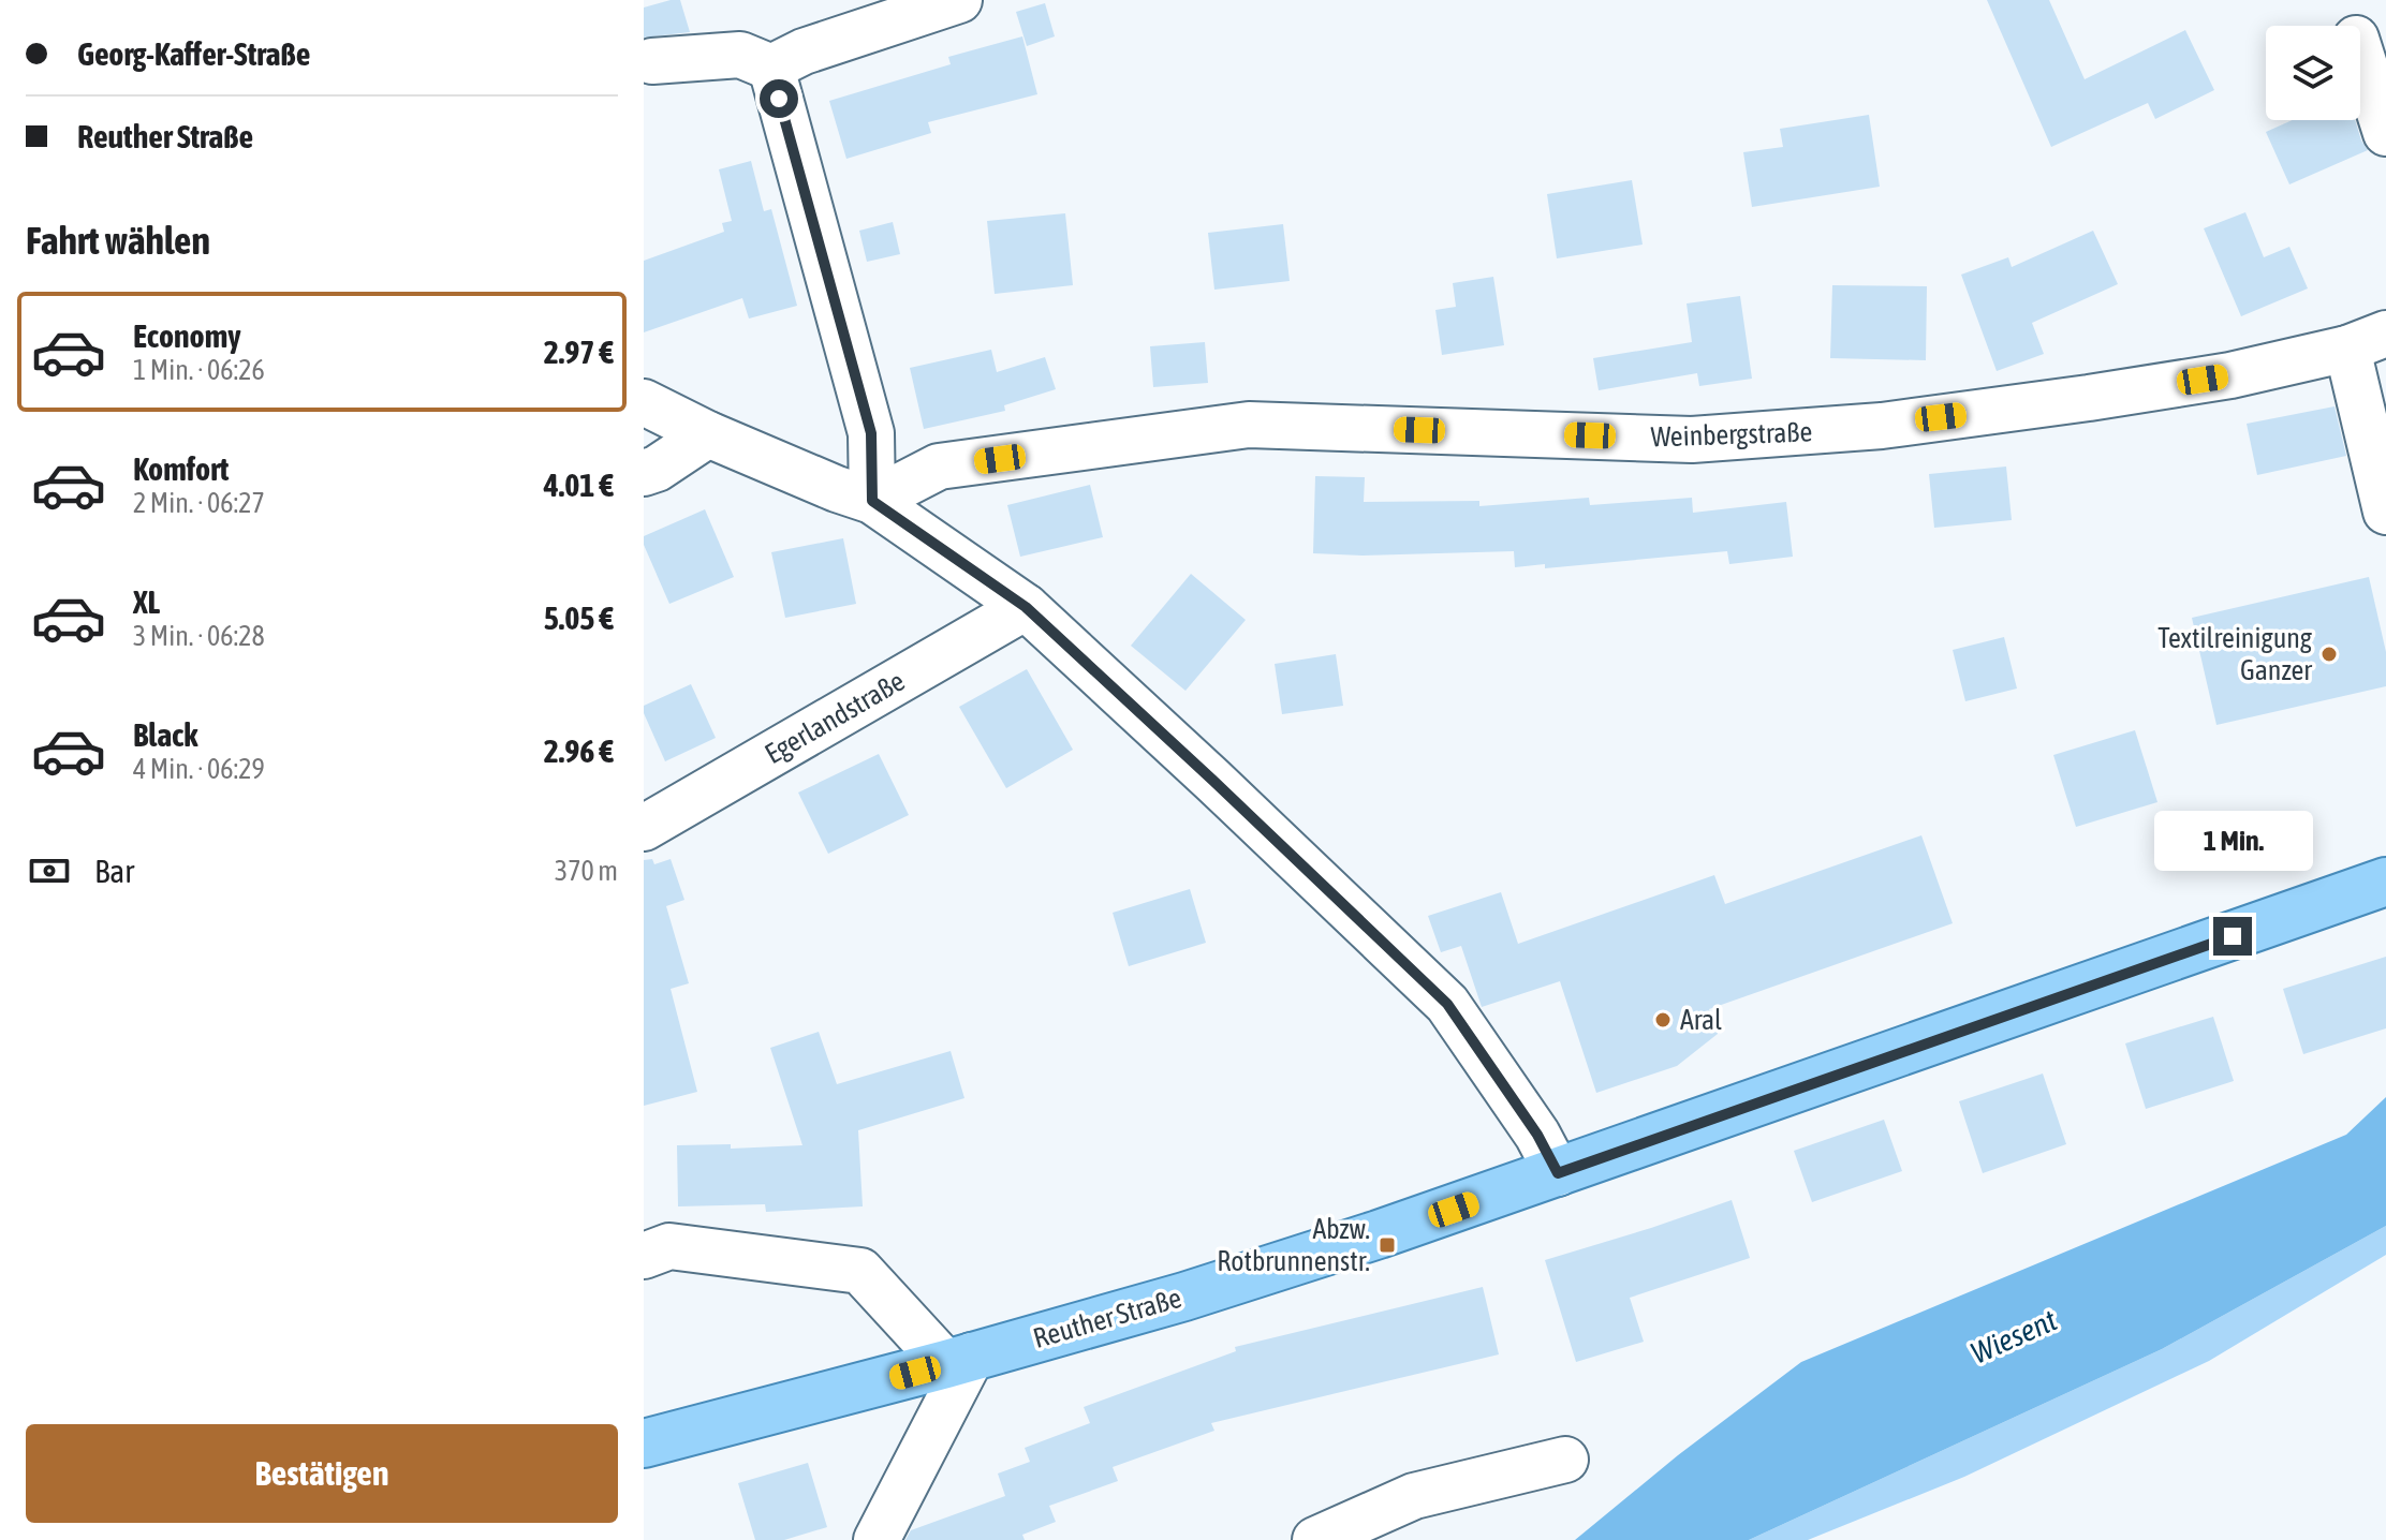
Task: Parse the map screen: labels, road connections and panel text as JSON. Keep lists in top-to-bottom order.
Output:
{
  "streets": {
    "main road": ["Reuther Straße"],
    "street": ["Weinbergstraße", "Egerlandstraße"]
  },
  "water": ["Wiesent"],
  "places": {
    "other": ["Textilreinigung Ganzer", "Aral"],
    "transit": ["Abzw. Rotbrunnenstr."]
  },
  "page": {
    "banner": ["Georg-Kaffer-Straße", "Reuther Straße"],
    "heading": "Fahrt wählen",
    "list": [
      {
        "name": "Economy",
        "note": "1 Min. · 06:26",
        "value": "2.97 €"
      },
      {
        "name": "Komfort",
        "note": "2 Min. · 06:27",
        "value": "4.01 €"
      },
      {
        "name": "XL",
        "note": "3 Min. · 06:28",
        "value": "5.05 €"
      },
      {
        "name": "Black",
        "note": "4 Min. · 06:29",
        "value": "2.96 €"
      }
    ],
    "bubble": "1 Min.",
    "pay": ["Bar", "370 m"],
    "buttons": "Bestätigen"
  }
}
